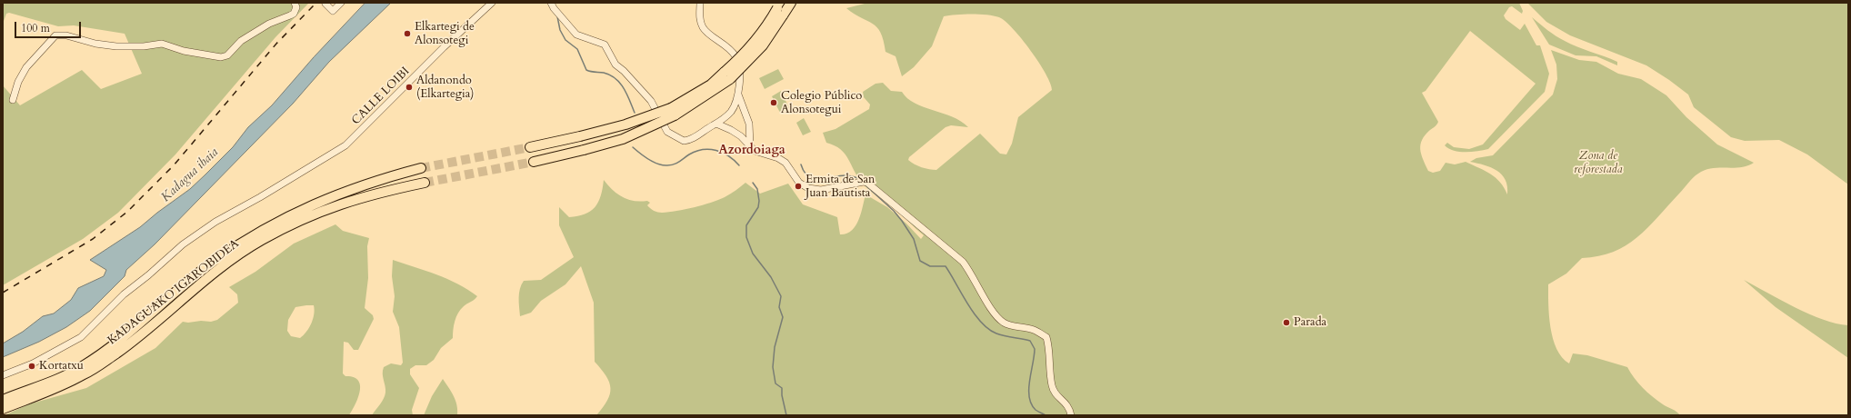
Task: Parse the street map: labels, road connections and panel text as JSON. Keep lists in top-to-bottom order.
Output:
{
  "streets": {
    "highway": ["KADAGUAKO IGAROBIDEA"],
    "street": ["CALLE LOIBI"]
  },
  "districts": ["Azordoiaga"],
  "water": ["Kadagua ibaia"],
  "parks": ["Zona de reforestada"],
  "places": [
    "Elkartegi de Alonsotegi",
    "Aldanondo (Elkartegia)",
    "Colegio Público Alonsotegui",
    "Ermita de San Juan Bautista",
    "Parada",
    "Kortatxu"
  ],
  "scale_bar": "100 m"
}
